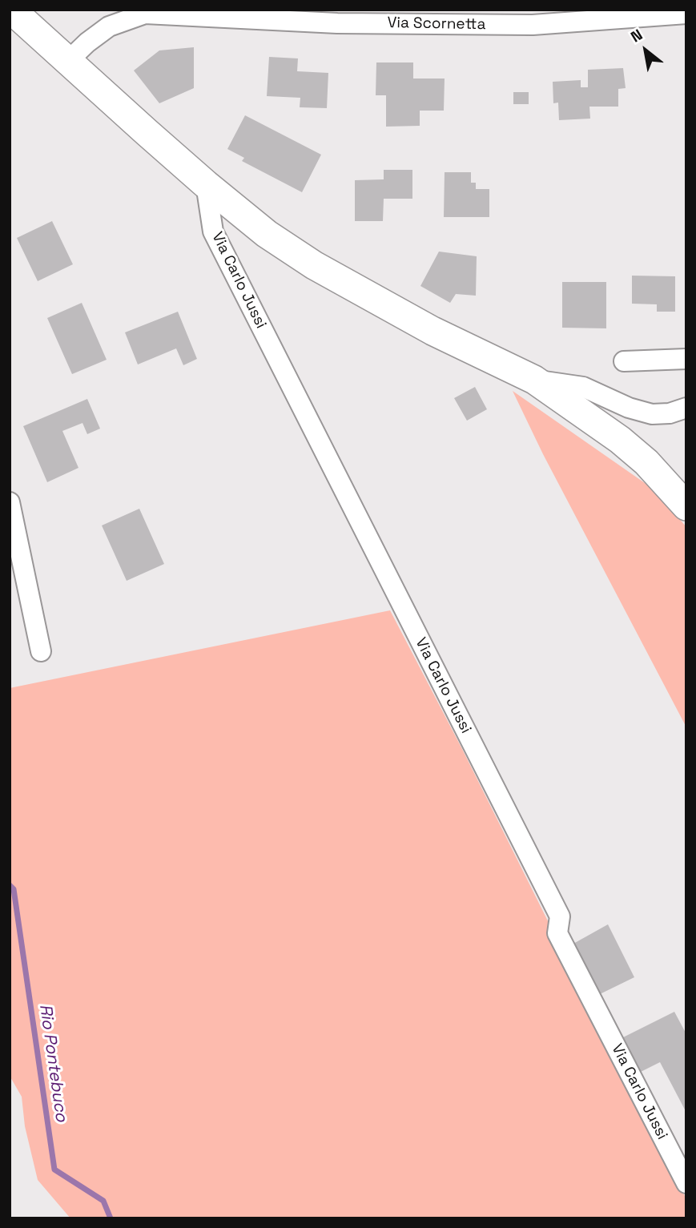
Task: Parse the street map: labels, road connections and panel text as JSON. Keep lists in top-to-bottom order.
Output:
{
  "streets": {
    "street": ["Via Scornetta", "Via Carlo Jussi"]
  },
  "water": ["Rio Pontebuco"],
  "north": "top left"
}
